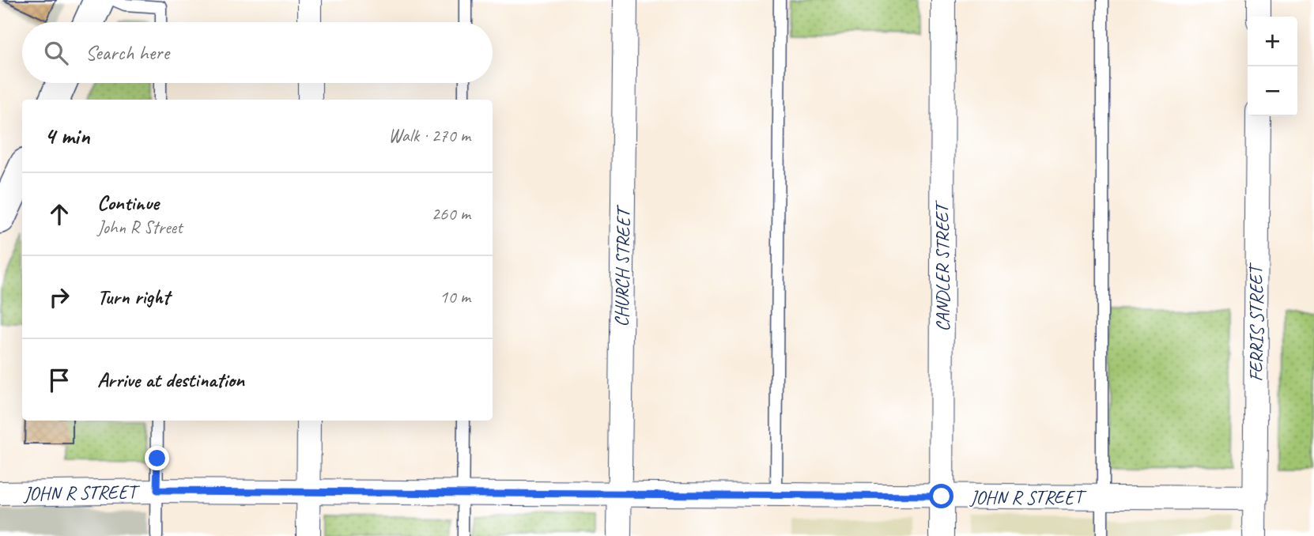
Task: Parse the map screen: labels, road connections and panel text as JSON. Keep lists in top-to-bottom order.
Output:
{
  "streets": {
    "street": [
      "CHURCH STREET",
      "CANDLER STREET",
      "FERRIS STREET",
      "JOHN R STREET"
    ]
  },
  "crossings": [
    ["CHURCH STREET", "JOHN R STREET"],
    ["CANDLER STREET", "JOHN R STREET"],
    ["FERRIS STREET", "JOHN R STREET"]
  ],
  "page": {
    "map_buttons": ["+", "−"],
    "search": "Search here",
    "heading": ["4 min", "Walk · 270 m"],
    "list": [
      ["Continue", "John R Street", "260 m"],
      ["Turn right", "10 m"],
      "Arrive at destination"
    ]
  }
}
